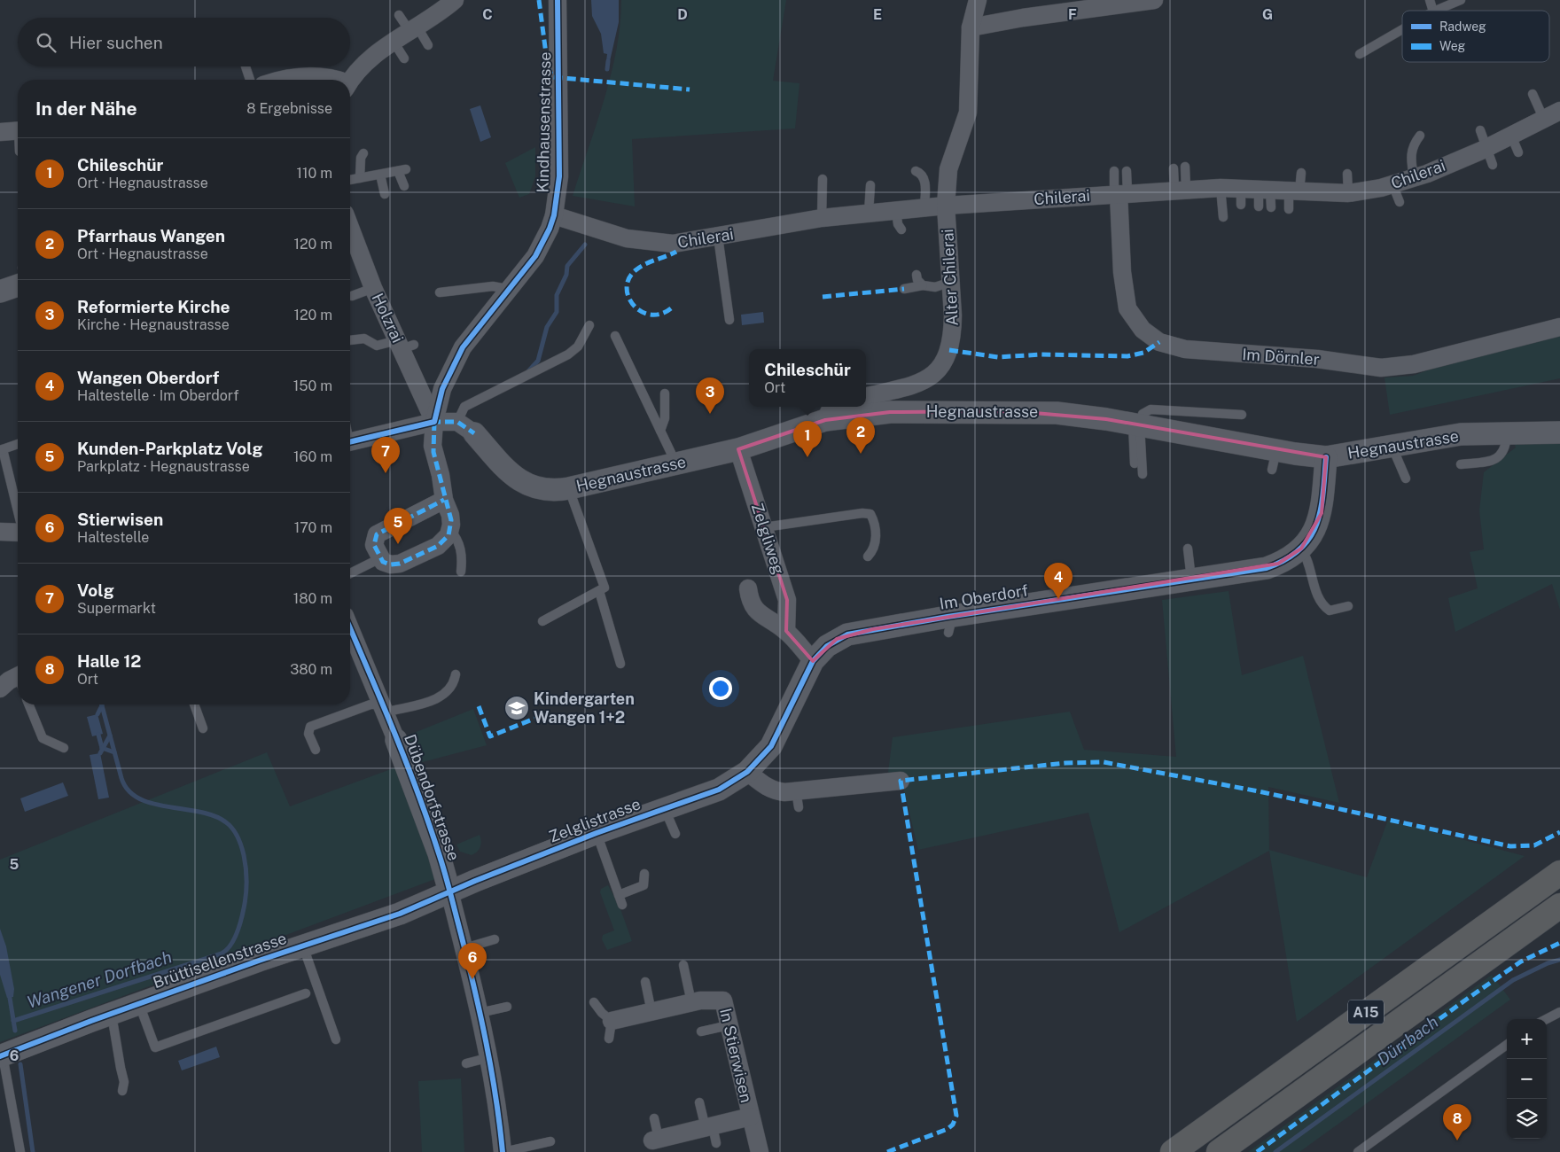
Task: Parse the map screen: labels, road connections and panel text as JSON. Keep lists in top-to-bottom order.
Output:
{
  "streets": {
    "highway": ["A15"],
    "street": [
      "Kindhausenstrasse",
      "Chilerai",
      "Alter Chilerai",
      "Holzrai",
      "Im Dörnler",
      "Hegnaustrasse",
      "Zelgliweg",
      "Im Oberdorf",
      "Dübendorfstrasse",
      "Zelglistrasse",
      "Brüttisellenstrasse",
      "In Stierwisen"
    ]
  },
  "crossings": [
    ["Kindhausenstrasse", "Chilerai"],
    ["Kindhausenstrasse", "Holzrai"],
    ["Chilerai", "Alter Chilerai"],
    ["Chilerai", "Im Dörnler"],
    ["Hegnaustrasse", "Zelgliweg"],
    ["Hegnaustrasse", "Im Oberdorf"],
    ["Im Oberdorf", "Zelglistrasse"],
    ["Dübendorfstrasse", "Zelglistrasse"],
    ["Dübendorfstrasse", "Brüttisellenstrasse"],
    ["Zelglistrasse", "Brüttisellenstrasse"]
  ],
  "water": ["Wangener Dorfbach", "Dürrbach"],
  "places": {
    "school or university": ["Kindergarten Wangen 1+2"]
  },
  "legend": ["Radweg", "Weg"],
  "page": {
    "search": "Hier suchen",
    "heading": ["In der Nähe", "8 Ergebnisse"],
    "list": [
      {
        "mark": "1",
        "name": "Chileschür",
        "note": "Ort · Hegnaustrasse",
        "value": "110 m"
      },
      {
        "mark": "2",
        "name": "Pfarrhaus Wangen",
        "note": "Ort · Hegnaustrasse",
        "value": "120 m"
      },
      {
        "mark": "3",
        "name": "Reformierte Kirche",
        "note": "Kirche · Hegnaustrasse",
        "value": "120 m"
      },
      {
        "mark": "4",
        "name": "Wangen Oberdorf",
        "note": "Haltestelle · Im Oberdorf",
        "value": "150 m"
      },
      {
        "mark": "5",
        "name": "Kunden-Parkplatz Volg",
        "note": "Parkplatz · Hegnaustrasse",
        "value": "160 m"
      },
      {
        "mark": "6",
        "name": "Stierwisen",
        "note": "Haltestelle",
        "value": "170 m"
      },
      {
        "mark": "7",
        "name": "Volg",
        "note": "Supermarkt",
        "value": "180 m"
      },
      {
        "mark": "8",
        "name": "Halle 12",
        "note": "Ort",
        "value": "380 m"
      }
    ],
    "popup": ["Chileschür", "Ort"],
    "pins": [
      "3",
      "2",
      "1",
      "7",
      "5",
      "4",
      "6",
      "8"
    ],
    "map_buttons": ["+", "−"]
  },
  "grid": {
    "columns": [
      "C",
      "D",
      "E",
      "F",
      "G"
    ],
    "rows": ["5", "6"]
  }
}
